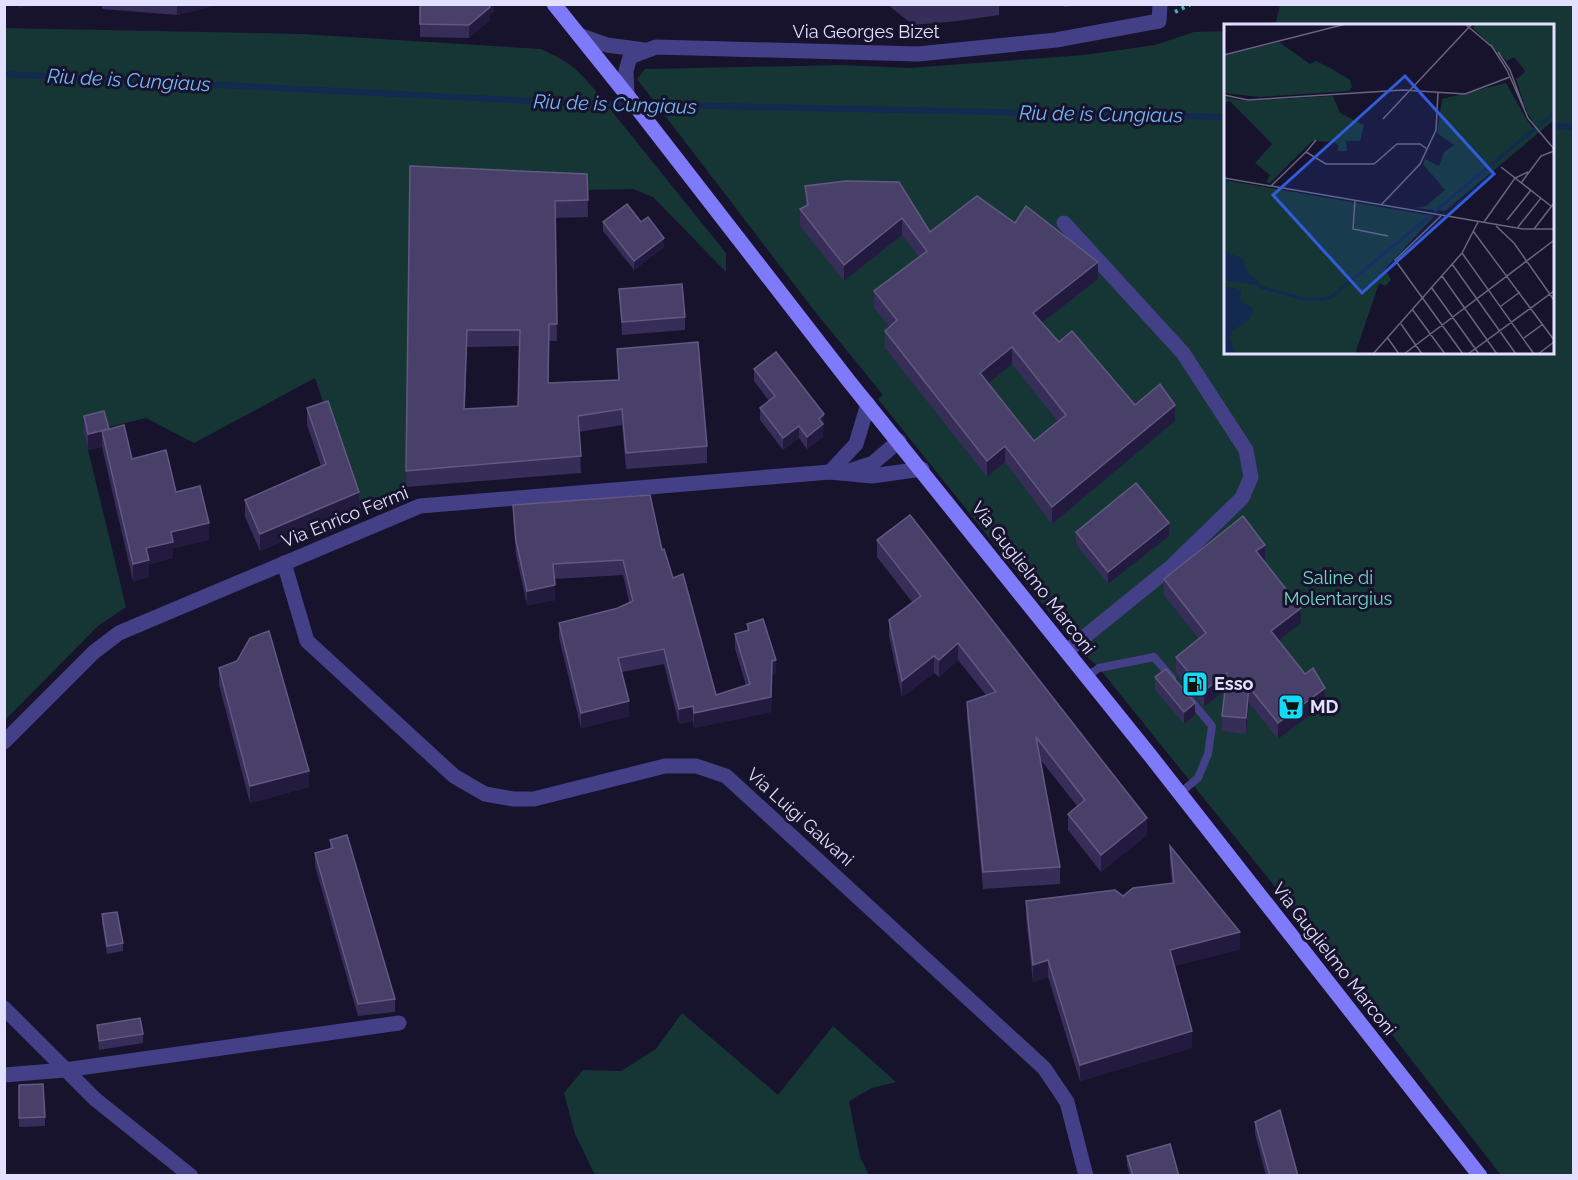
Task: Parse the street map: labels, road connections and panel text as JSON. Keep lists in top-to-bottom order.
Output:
{
  "streets": {
    "main road": ["Via Guglielmo Marconi"],
    "street": ["Via Georges Bizet", "Via Enrico Fermi", "Via Luigi Galvani"]
  },
  "crossings": [
    ["Via Georges Bizet", "Via Guglielmo Marconi"],
    ["Via Enrico Fermi", "Via Guglielmo Marconi"],
    ["Via Enrico Fermi", "Via Luigi Galvani"]
  ],
  "water": ["Riu de is Cungiaus"],
  "parks": ["Saline di Molentargius"],
  "places": {
    "fuel station": ["Esso"],
    "supermarket": ["MD"]
  }
}
